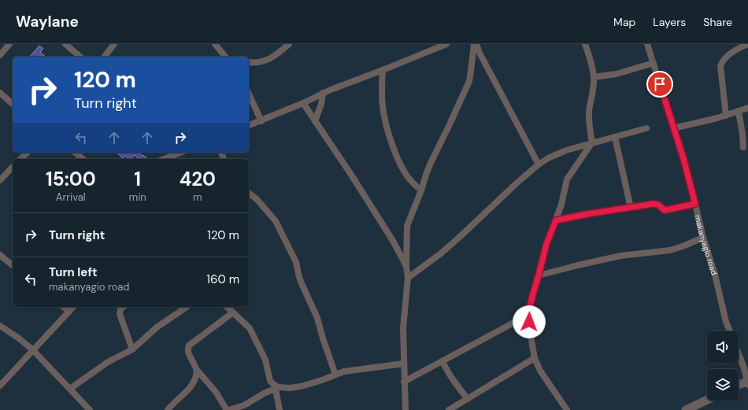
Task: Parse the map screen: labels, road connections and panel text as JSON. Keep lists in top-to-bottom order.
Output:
{
  "streets": {
    "street": ["makanyagio road"]
  },
  "page": {
    "header": "Waylane",
    "nav": ["Map", "Layers", "Share"],
    "turn": ["120 m", "Turn right"],
    "eta": [
      "15:00",
      "Arrival",
      "1",
      "min",
      "420",
      "m"
    ],
    "list": [
      {
        "name": "Turn right",
        "value": "120 m"
      },
      {
        "name": "Turn left",
        "note": "makanyagio road",
        "value": "160 m"
      }
    ]
  }
}
